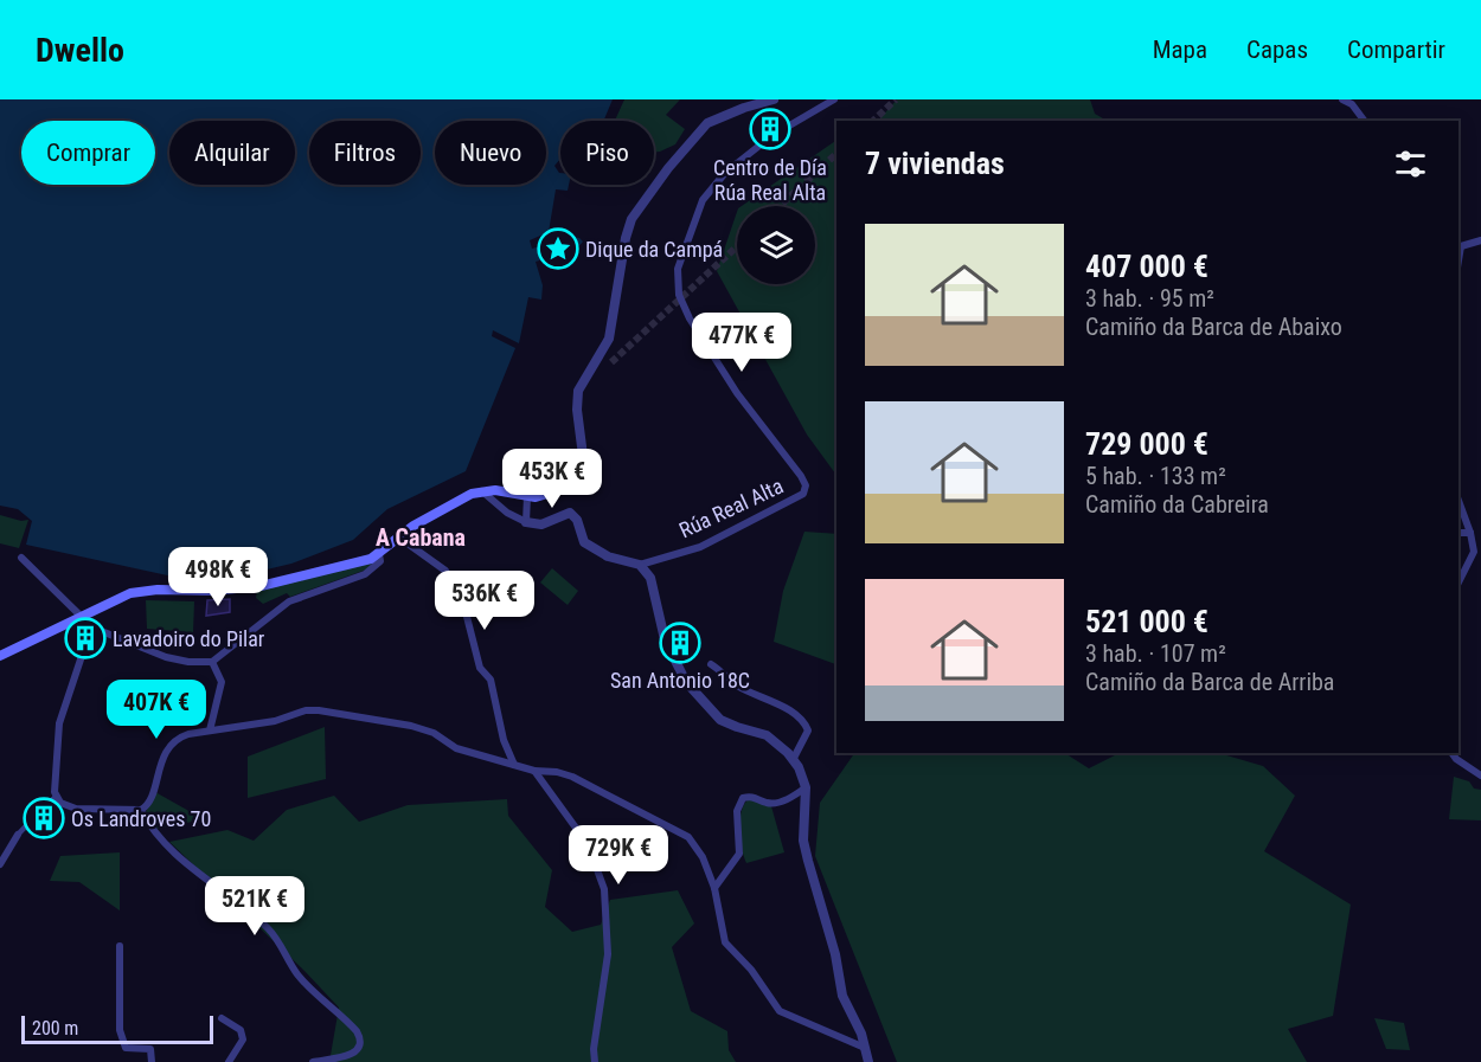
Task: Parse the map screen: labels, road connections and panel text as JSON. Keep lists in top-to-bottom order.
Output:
{
  "streets": {
    "street": ["Rúa Real Alta"]
  },
  "districts": ["A Cabana"],
  "places": {
    "building": [
      "Centro de Día Rúa Real Alta",
      "Lavadoiro do Pilar",
      "San Antonio 18C",
      "Os Landroves 70"
    ],
    "place": ["Dique da Campá"]
  },
  "scale_bar": "200 m",
  "page": {
    "header": "Dwello",
    "nav": ["Mapa", "Capas", "Compartir"],
    "chip": [
      "Comprar",
      "Alquilar",
      "Filtros",
      "Nuevo",
      "Piso"
    ],
    "heading": "7 viviendas",
    "list": [
      {
        "name": "407 000 €",
        "note": "3 hab. · 95 m² · Camiño da Barca de Abaixo"
      },
      {
        "name": "729 000 €",
        "note": "5 hab. · 133 m² · Camiño da Cabreira"
      },
      {
        "name": "521 000 €",
        "note": "3 hab. · 107 m² · Camiño da Barca de Arriba"
      }
    ],
    "price": [
      "477K €",
      "453K €",
      "498K €",
      "536K €",
      "407K €",
      "729K €",
      "521K €"
    ],
    "scale": "200 m"
  }
}
